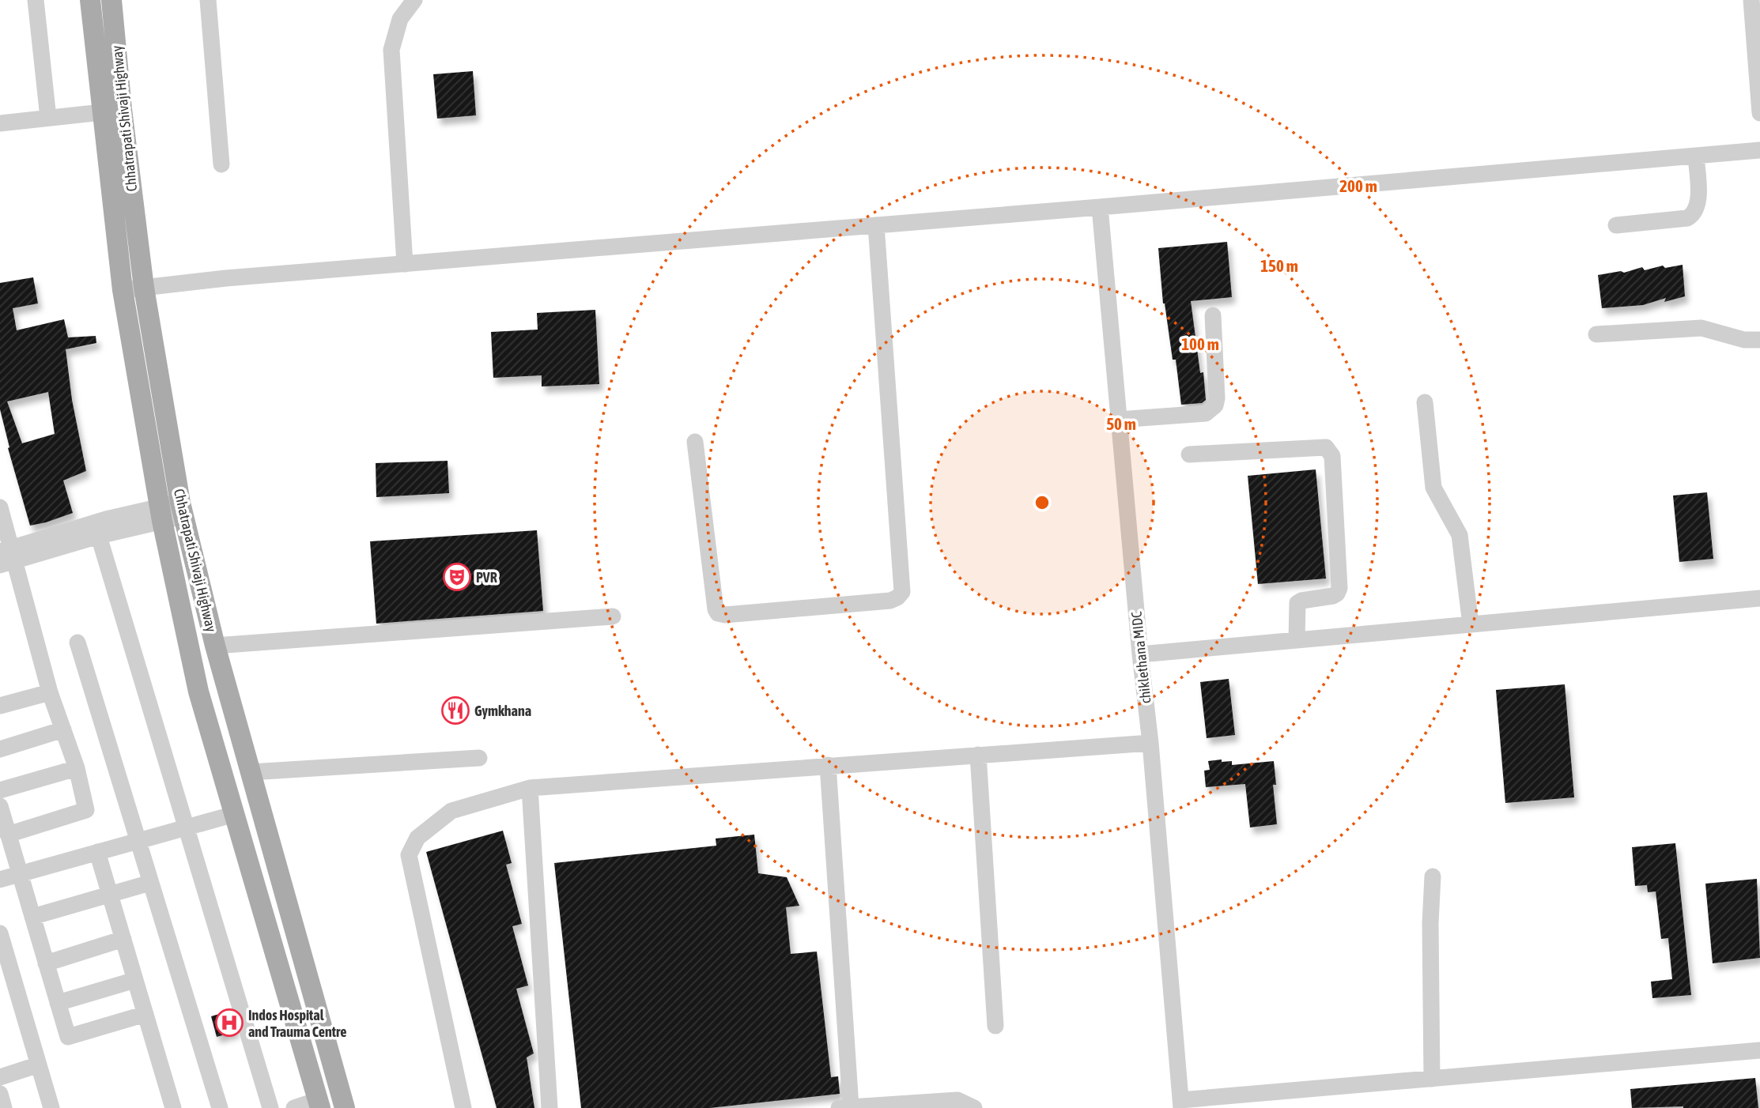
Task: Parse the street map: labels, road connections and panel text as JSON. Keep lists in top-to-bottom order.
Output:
{
  "streets": {
    "main road": ["Chhatrapati Shivaji Highway"],
    "street": ["chiklethana MIDC"]
  },
  "places": {
    "theatre": ["PVR"],
    "restaurant": ["Gymkhana"],
    "hospital": ["Indos Hospital and Trauma Centre"]
  },
  "rings": [
    "200 m",
    "150 m",
    "100 m",
    "50 m"
  ]
}
